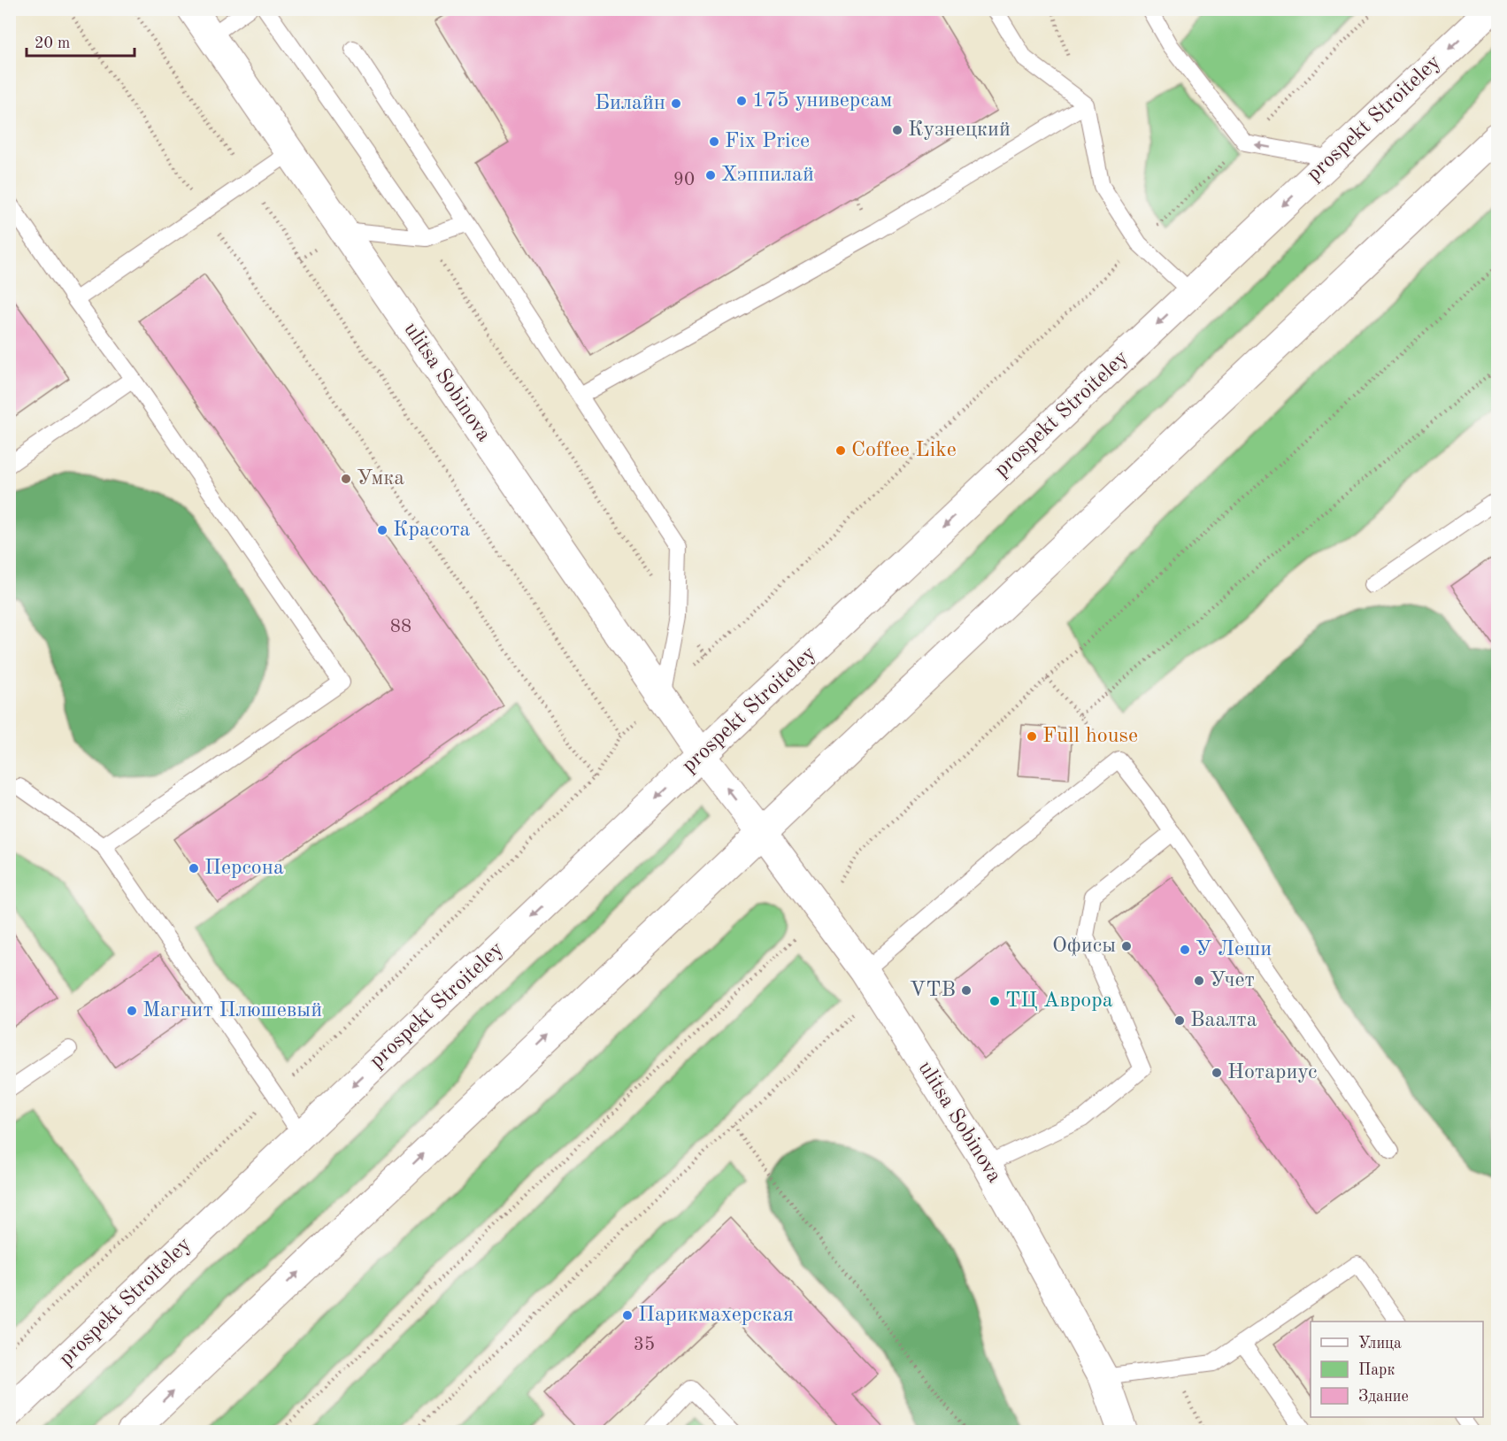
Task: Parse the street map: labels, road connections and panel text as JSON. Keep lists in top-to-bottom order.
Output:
{
  "streets": {
    "main road": ["prospekt Stroiteley", "ulitsa Sobinova"]
  },
  "crossings": [
    ["prospekt Stroiteley", "ulitsa Sobinova"]
  ],
  "places": [
    "175 универсам",
    "Билайн",
    "Кузнецкий",
    "Fix Price",
    "Хэппилай",
    "Coffee Like",
    "Умка",
    "Красота",
    "Full house",
    "Персона",
    "Офисы",
    "У Леши",
    "Учет",
    "VTB",
    "ТЦ Аврора",
    "Магнит Плюшевый",
    "Ваалта",
    "Нотариус",
    "Парикмахерская"
  ],
  "house_numbers": ["90", "88", "35"],
  "legend": ["Улица", "Парк", "Здание"],
  "scale_bar": "20 m"
}
